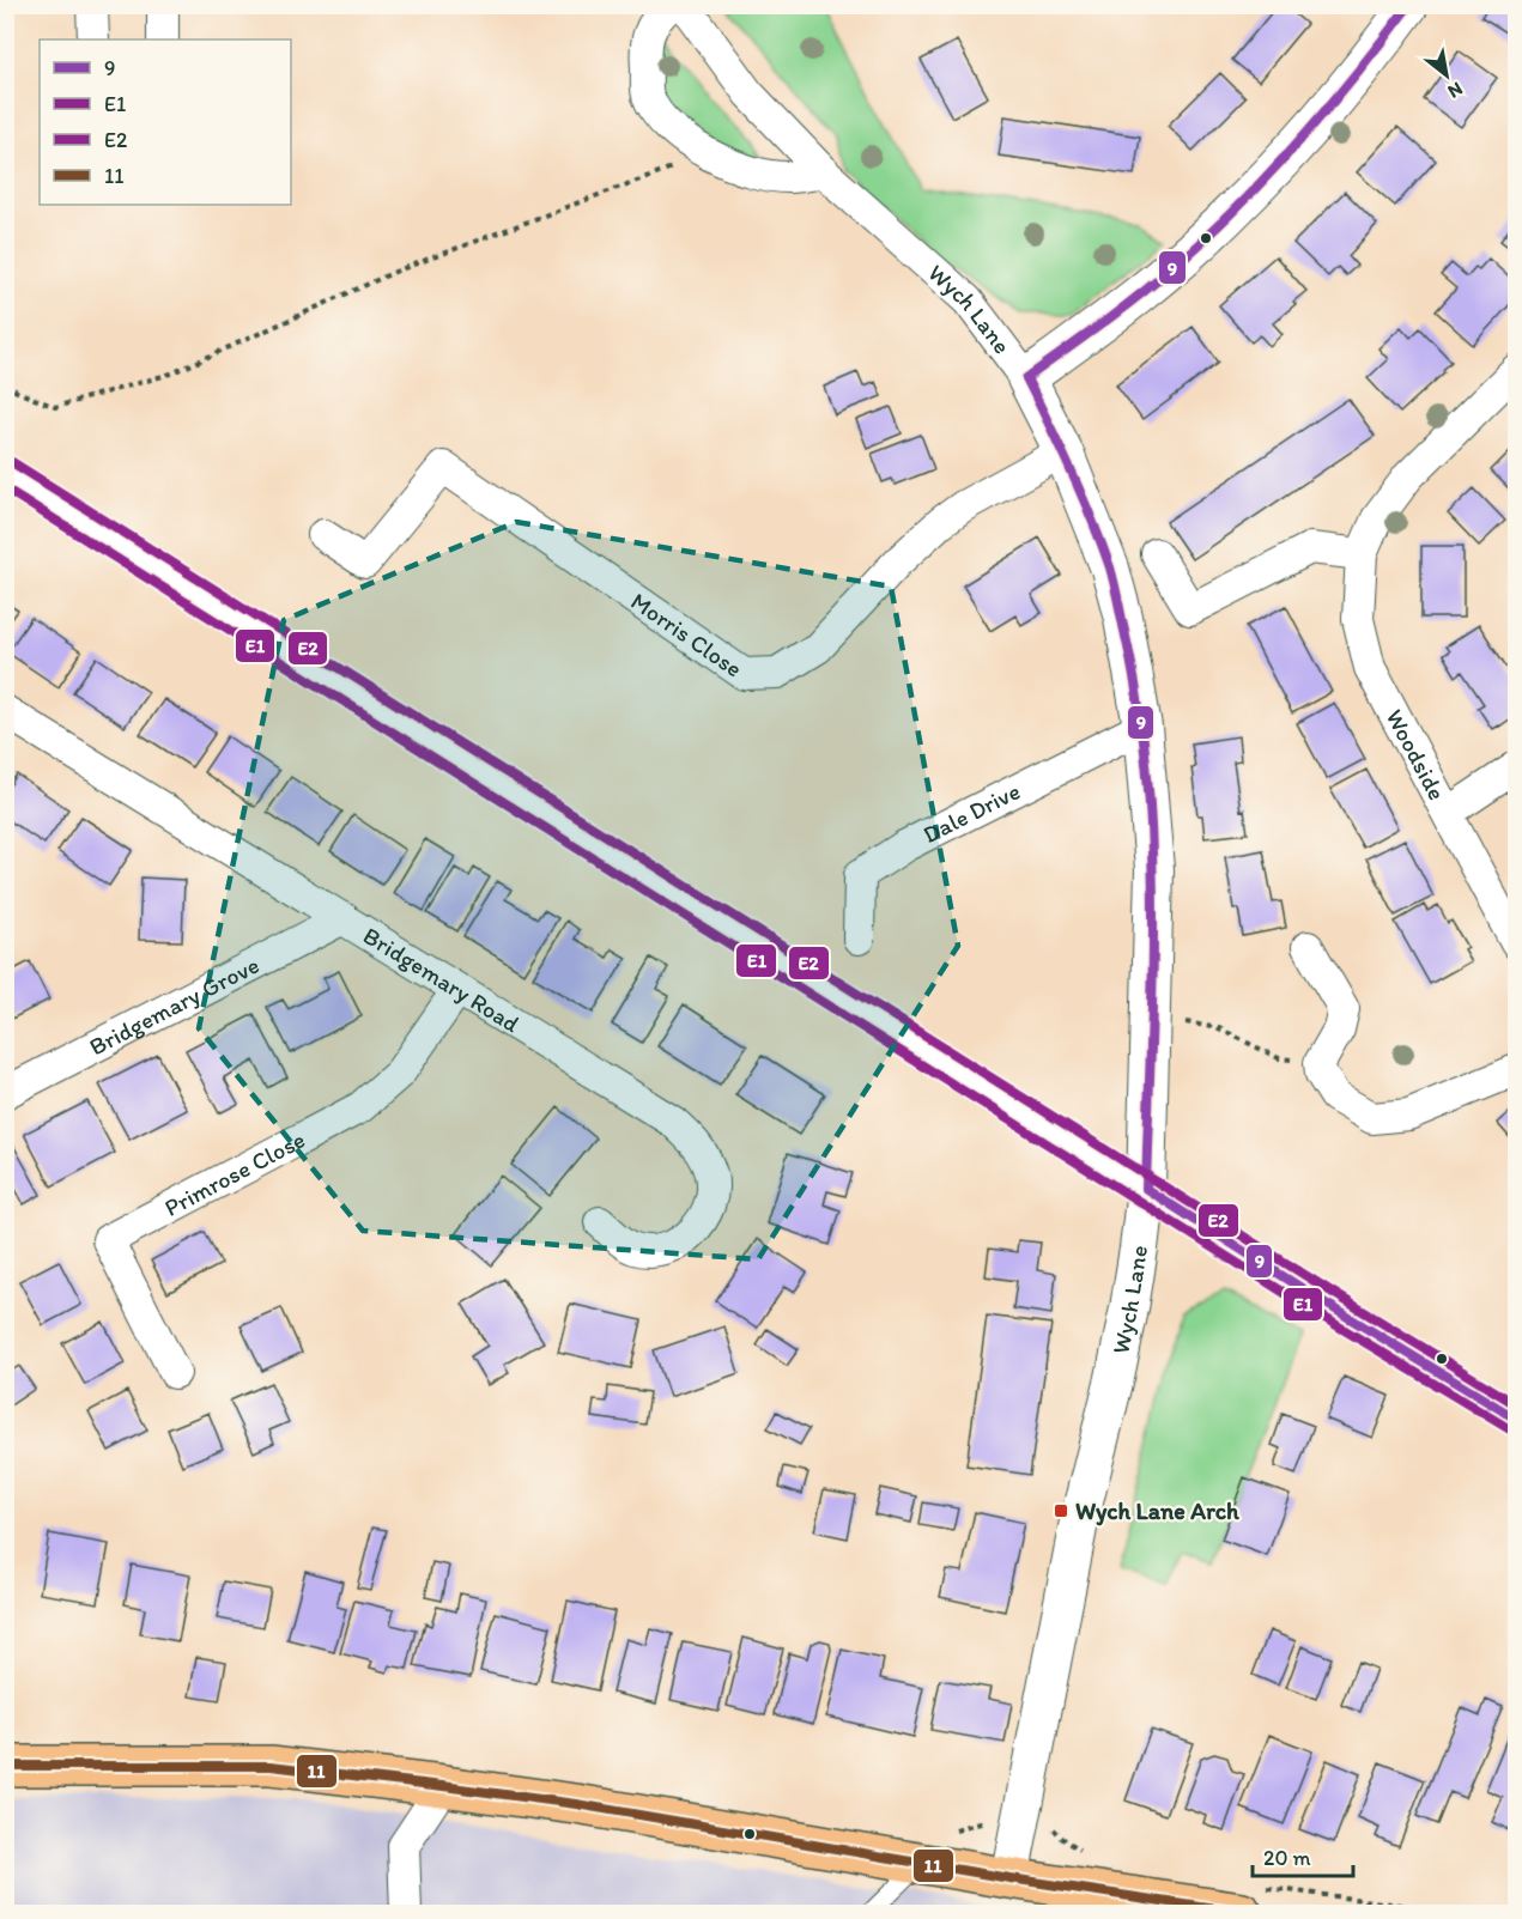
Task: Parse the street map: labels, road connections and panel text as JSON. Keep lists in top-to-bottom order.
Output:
{
  "streets": {
    "street": [
      "Wych Lane",
      "Morris Close",
      "Woodside",
      "Dale Drive",
      "Bridgemary Road",
      "Bridgemary Grove",
      "Primrose Close"
    ]
  },
  "crossings": [
    ["Wych Lane", "Morris Close"],
    ["Wych Lane", "Dale Drive"],
    ["Bridgemary Road", "Bridgemary Grove"],
    ["Bridgemary Road", "Primrose Close"]
  ],
  "places": {
    "transit": ["Wych Lane Arch"]
  },
  "lines": [
    "transit line 9",
    "transit line E2",
    "transit line E1",
    "transit line 11"
  ],
  "legend": [
    "9",
    "E1",
    "E2",
    "11"
  ],
  "scale_bar": "20 m",
  "north": "bottom right"
}
